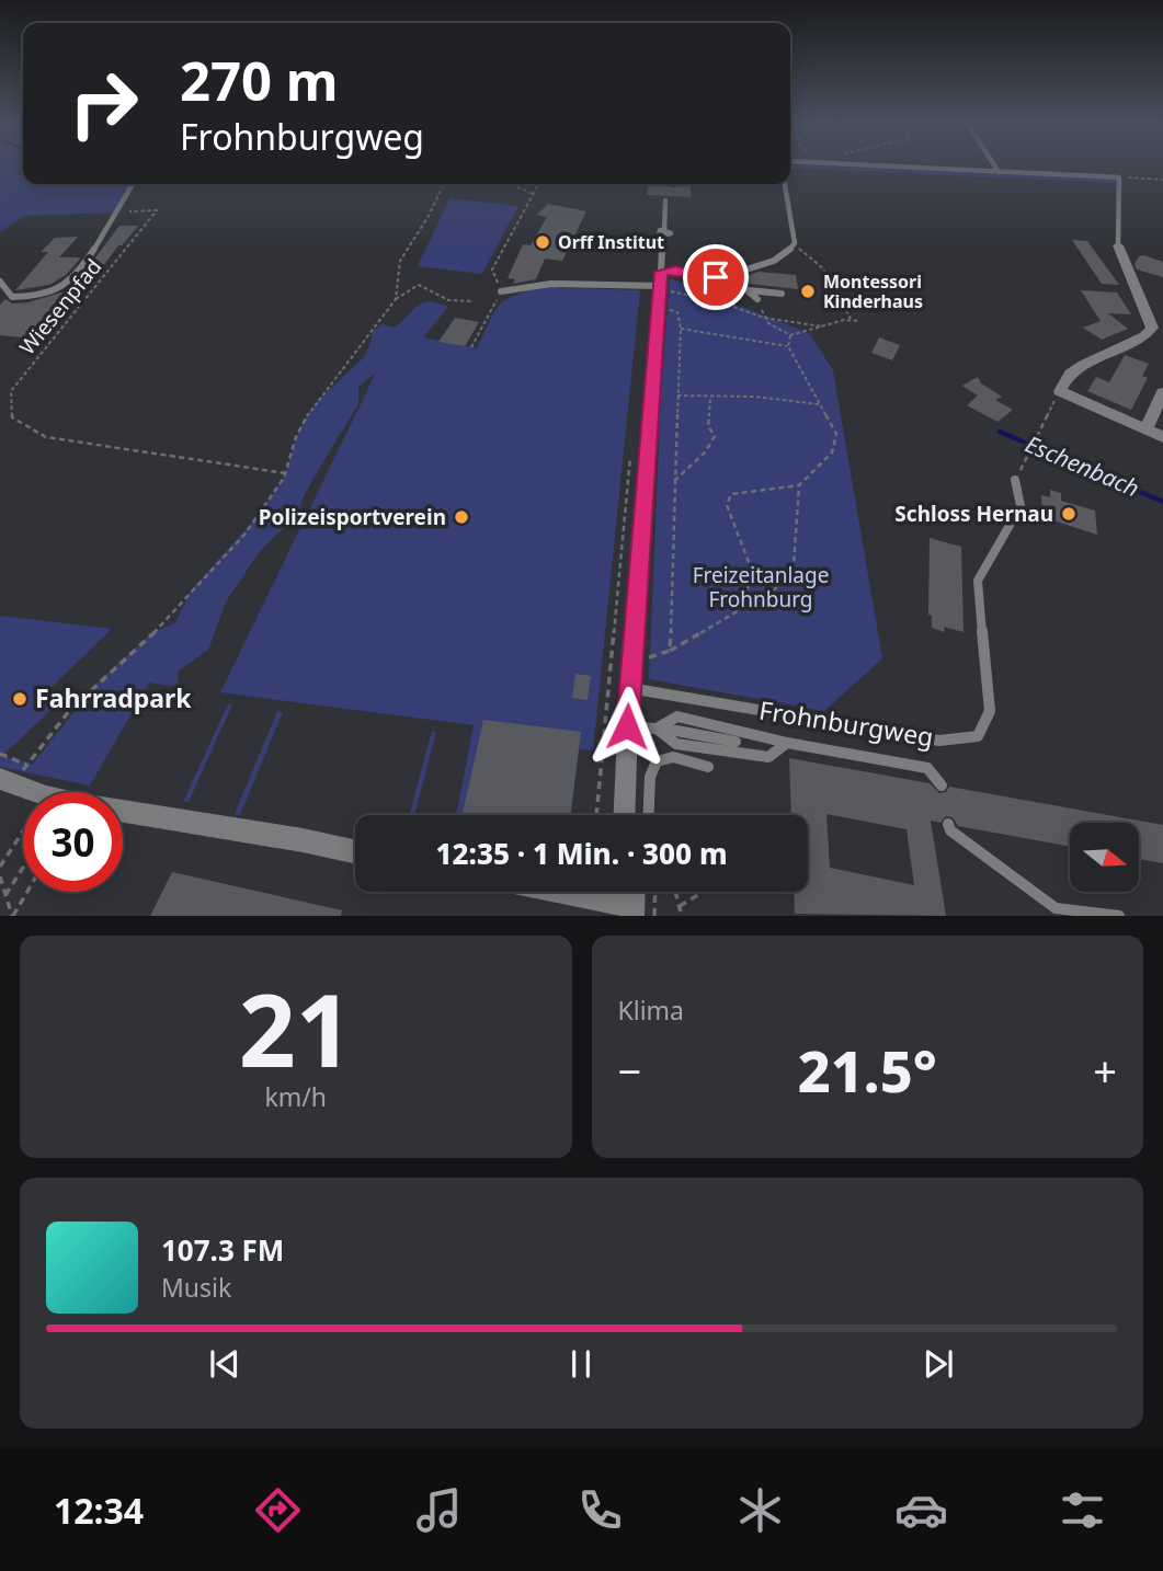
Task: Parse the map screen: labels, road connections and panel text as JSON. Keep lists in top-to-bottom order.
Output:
{
  "streets": {
    "lane": ["Frohnburgweg"],
    "path": ["Wiesenpfad"]
  },
  "water": ["Eschenbach"],
  "parks": ["Freizeitanlage Frohnburg"],
  "places": [
    "Orff Institut",
    "Montessori Kinderhaus",
    "Schloss Hernau",
    "Polizeisportverein",
    "Fahrradpark"
  ],
  "north": "right",
  "page": {
    "turn": ["270 m", "Frohnburgweg"],
    "limit": "30",
    "trip": "12:35 · 1 Min. · 300 m",
    "tile": [
      ["21", "km/h"],
      "Klima"
    ],
    "heat": ["−", "21.5°", "+"],
    "song": ["107.3 FM", "Musik"],
    "tabs": "12:34"
  }
}
